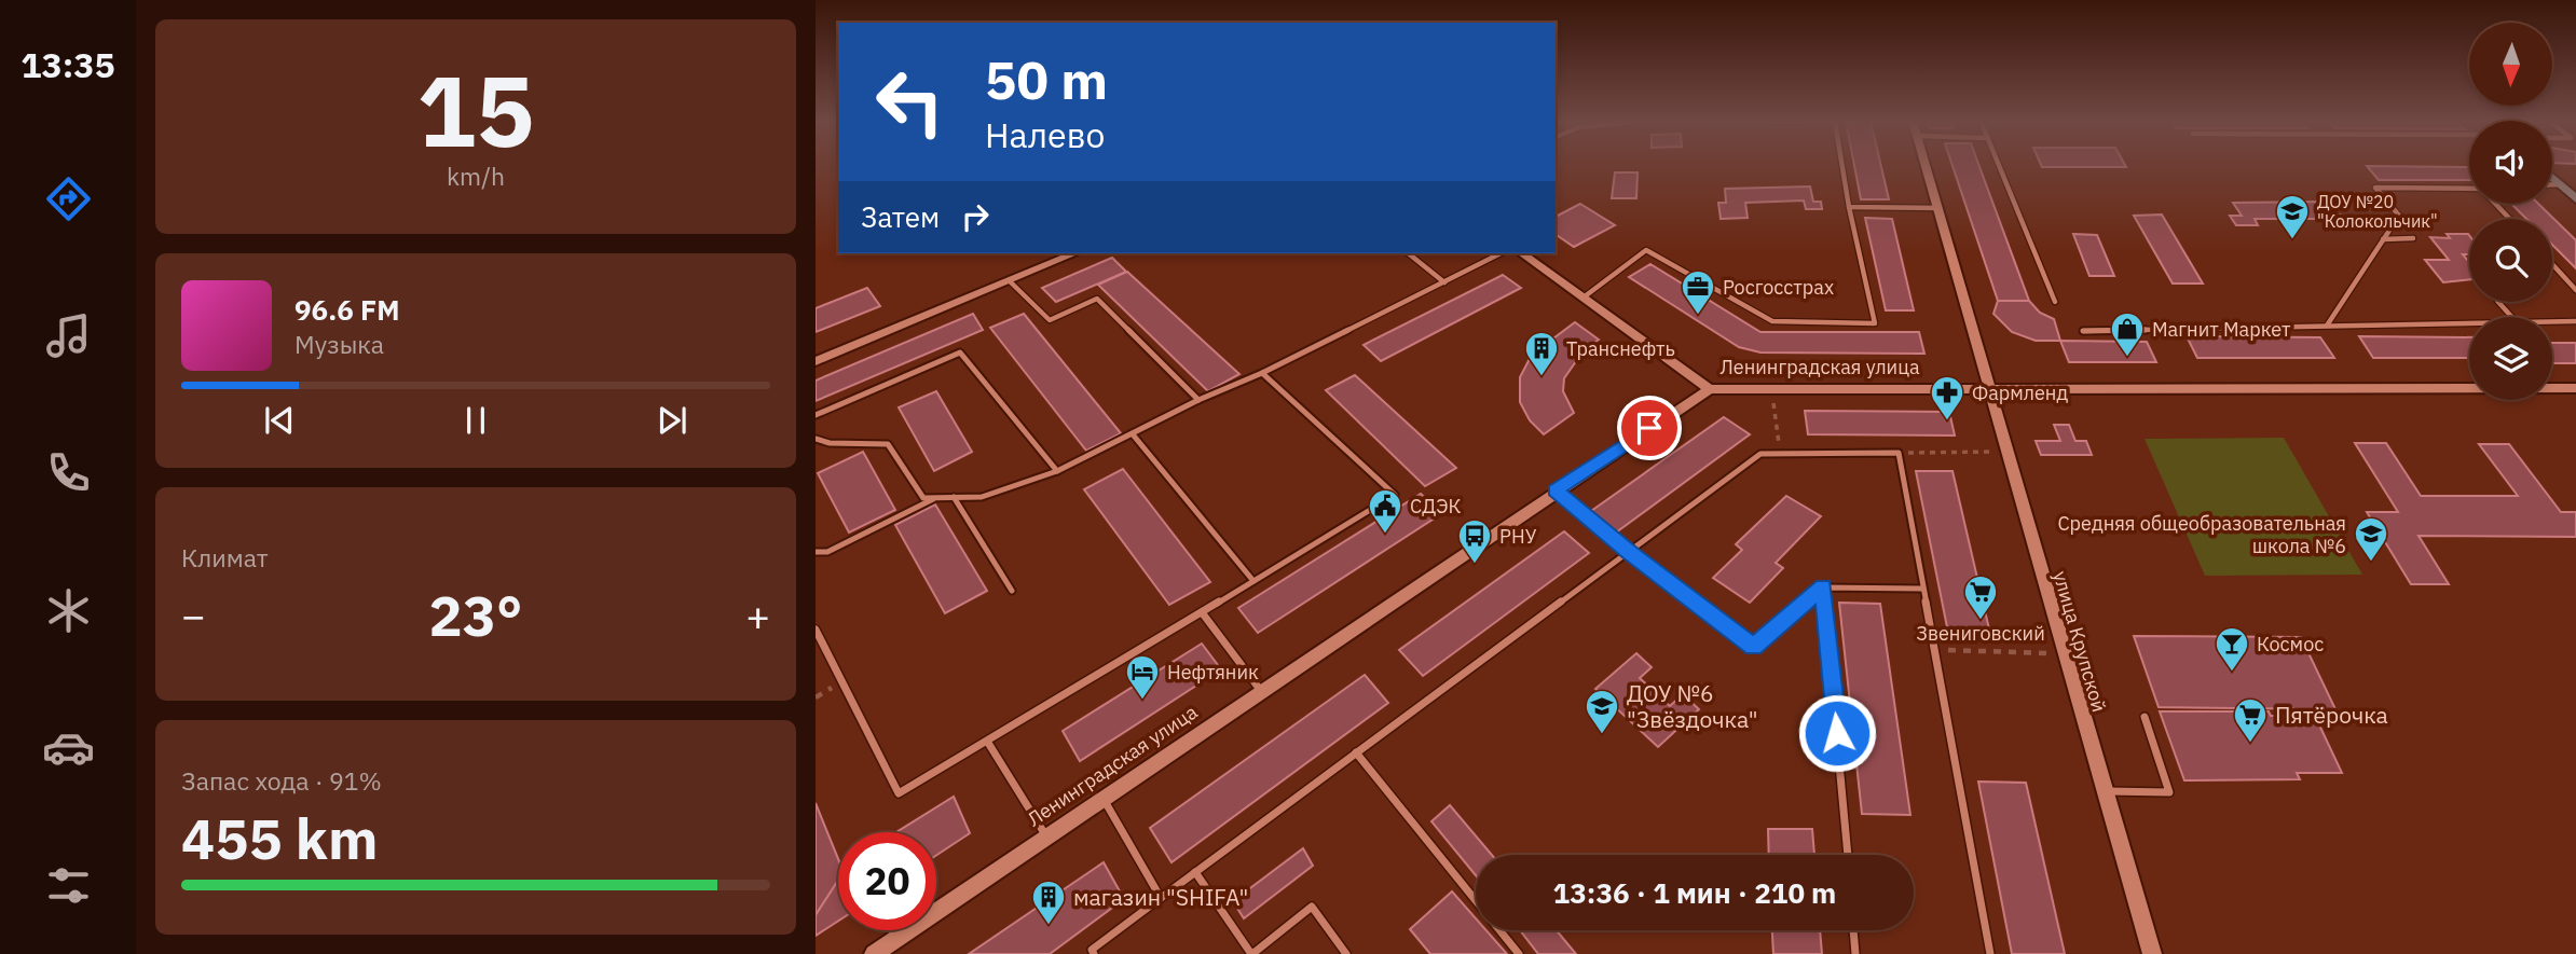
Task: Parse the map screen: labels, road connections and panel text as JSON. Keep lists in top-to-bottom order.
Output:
{
  "streets": {
    "street": ["Ленинградская улица", "улица Крупской"]
  },
  "crossings": [
    ["Ленинградская улица", "улица Крупской"]
  ],
  "places": {
    "school or university": ["ДОУ №20 \"Колокольчик\"", "Средняя общеобразовательная школа №6", "ДОУ №6 \"Звёздочка\""],
    "office": ["Росгосстрах"],
    "shop": ["Магнит Маркет"],
    "building": ["Транснефть", "магазин \"SHIFA\""],
    "pharmacy": ["Фармленд"],
    "public building": ["СДЭК"],
    "bus stop": ["РНУ"],
    "supermarket": ["Звениговский", "Пятёрочка"],
    "bar": ["Космос"],
    "hotel": ["Нефтяник"]
  },
  "north": "bottom",
  "page": {
    "tabs": "13:35",
    "tile": [
      ["15", "km/h"],
      "Климат",
      ["Запас хода · 91%", "455 km"]
    ],
    "turn": ["50 m", "Налево"],
    "then": "Затем",
    "song": ["96.6 FM", "Музыка"],
    "heat": ["−", "23°", "+"],
    "limit": "20",
    "trip": "13:36 · 1 мин · 210 m"
  }
}
